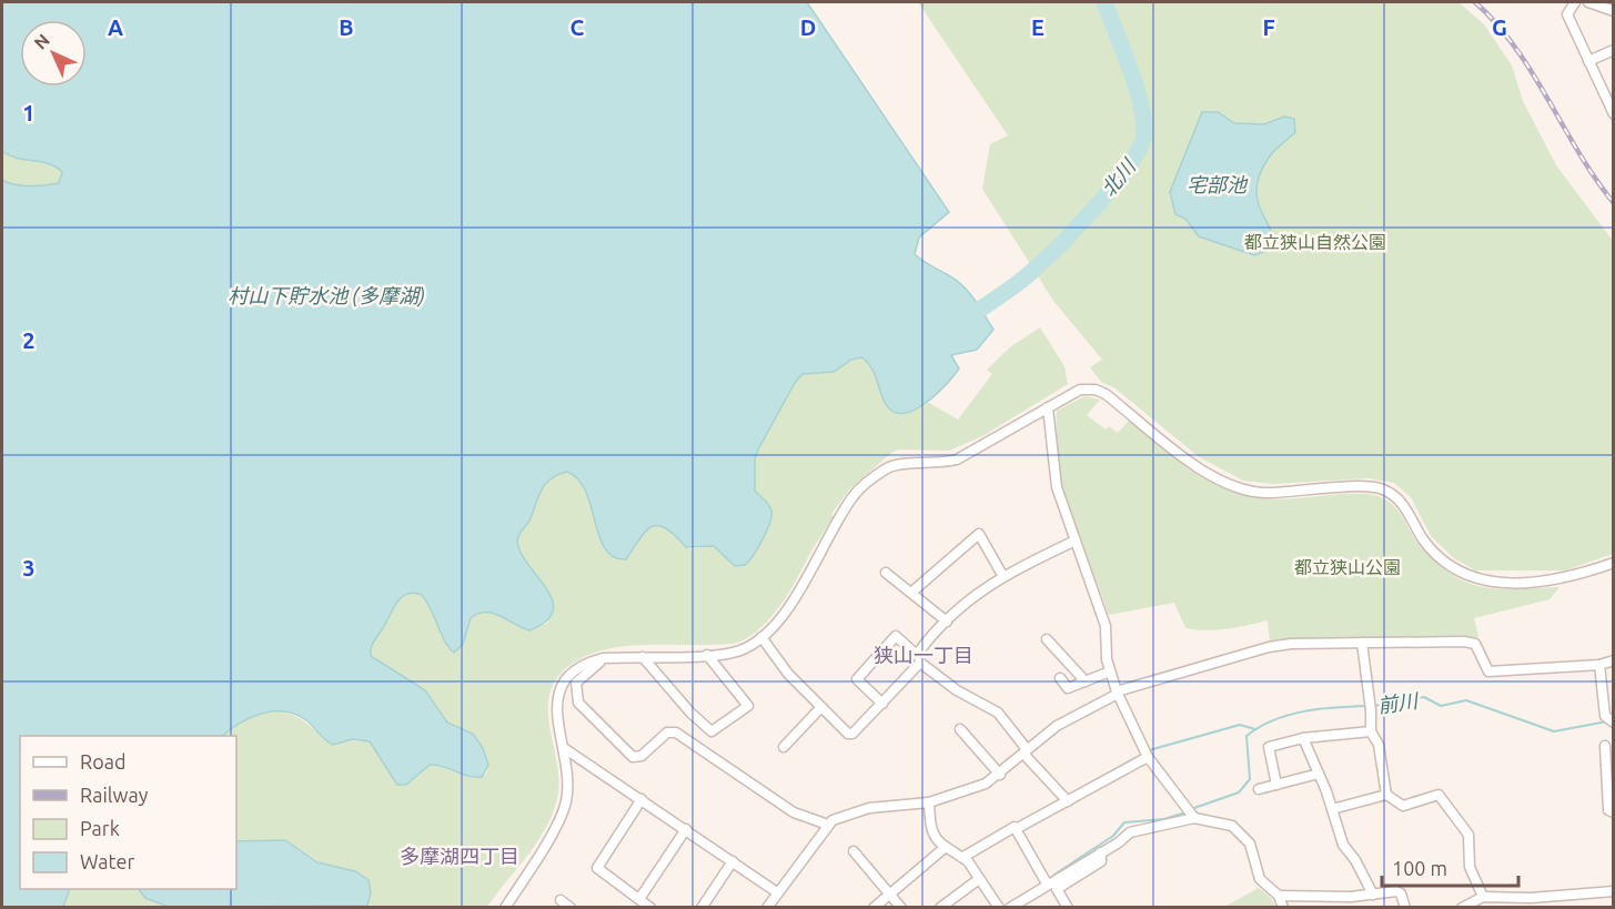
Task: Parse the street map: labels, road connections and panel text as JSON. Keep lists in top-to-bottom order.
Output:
{
  "districts": ["狭山一丁目", "多摩湖四丁目"],
  "water": [
    "北川",
    "宅部池",
    "村山下貯水池 (多摩湖)",
    "前川"
  ],
  "parks": ["都立狭山自然公園", "都立狭山公園"],
  "legend": [
    "Road",
    "Railway",
    "Park",
    "Water"
  ],
  "scale_bar": "100 m",
  "north": "top left",
  "grid": {
    "columns": [
      "A",
      "B",
      "C",
      "D",
      "E",
      "F",
      "G"
    ],
    "rows": ["1", "2", "3"]
  }
}
